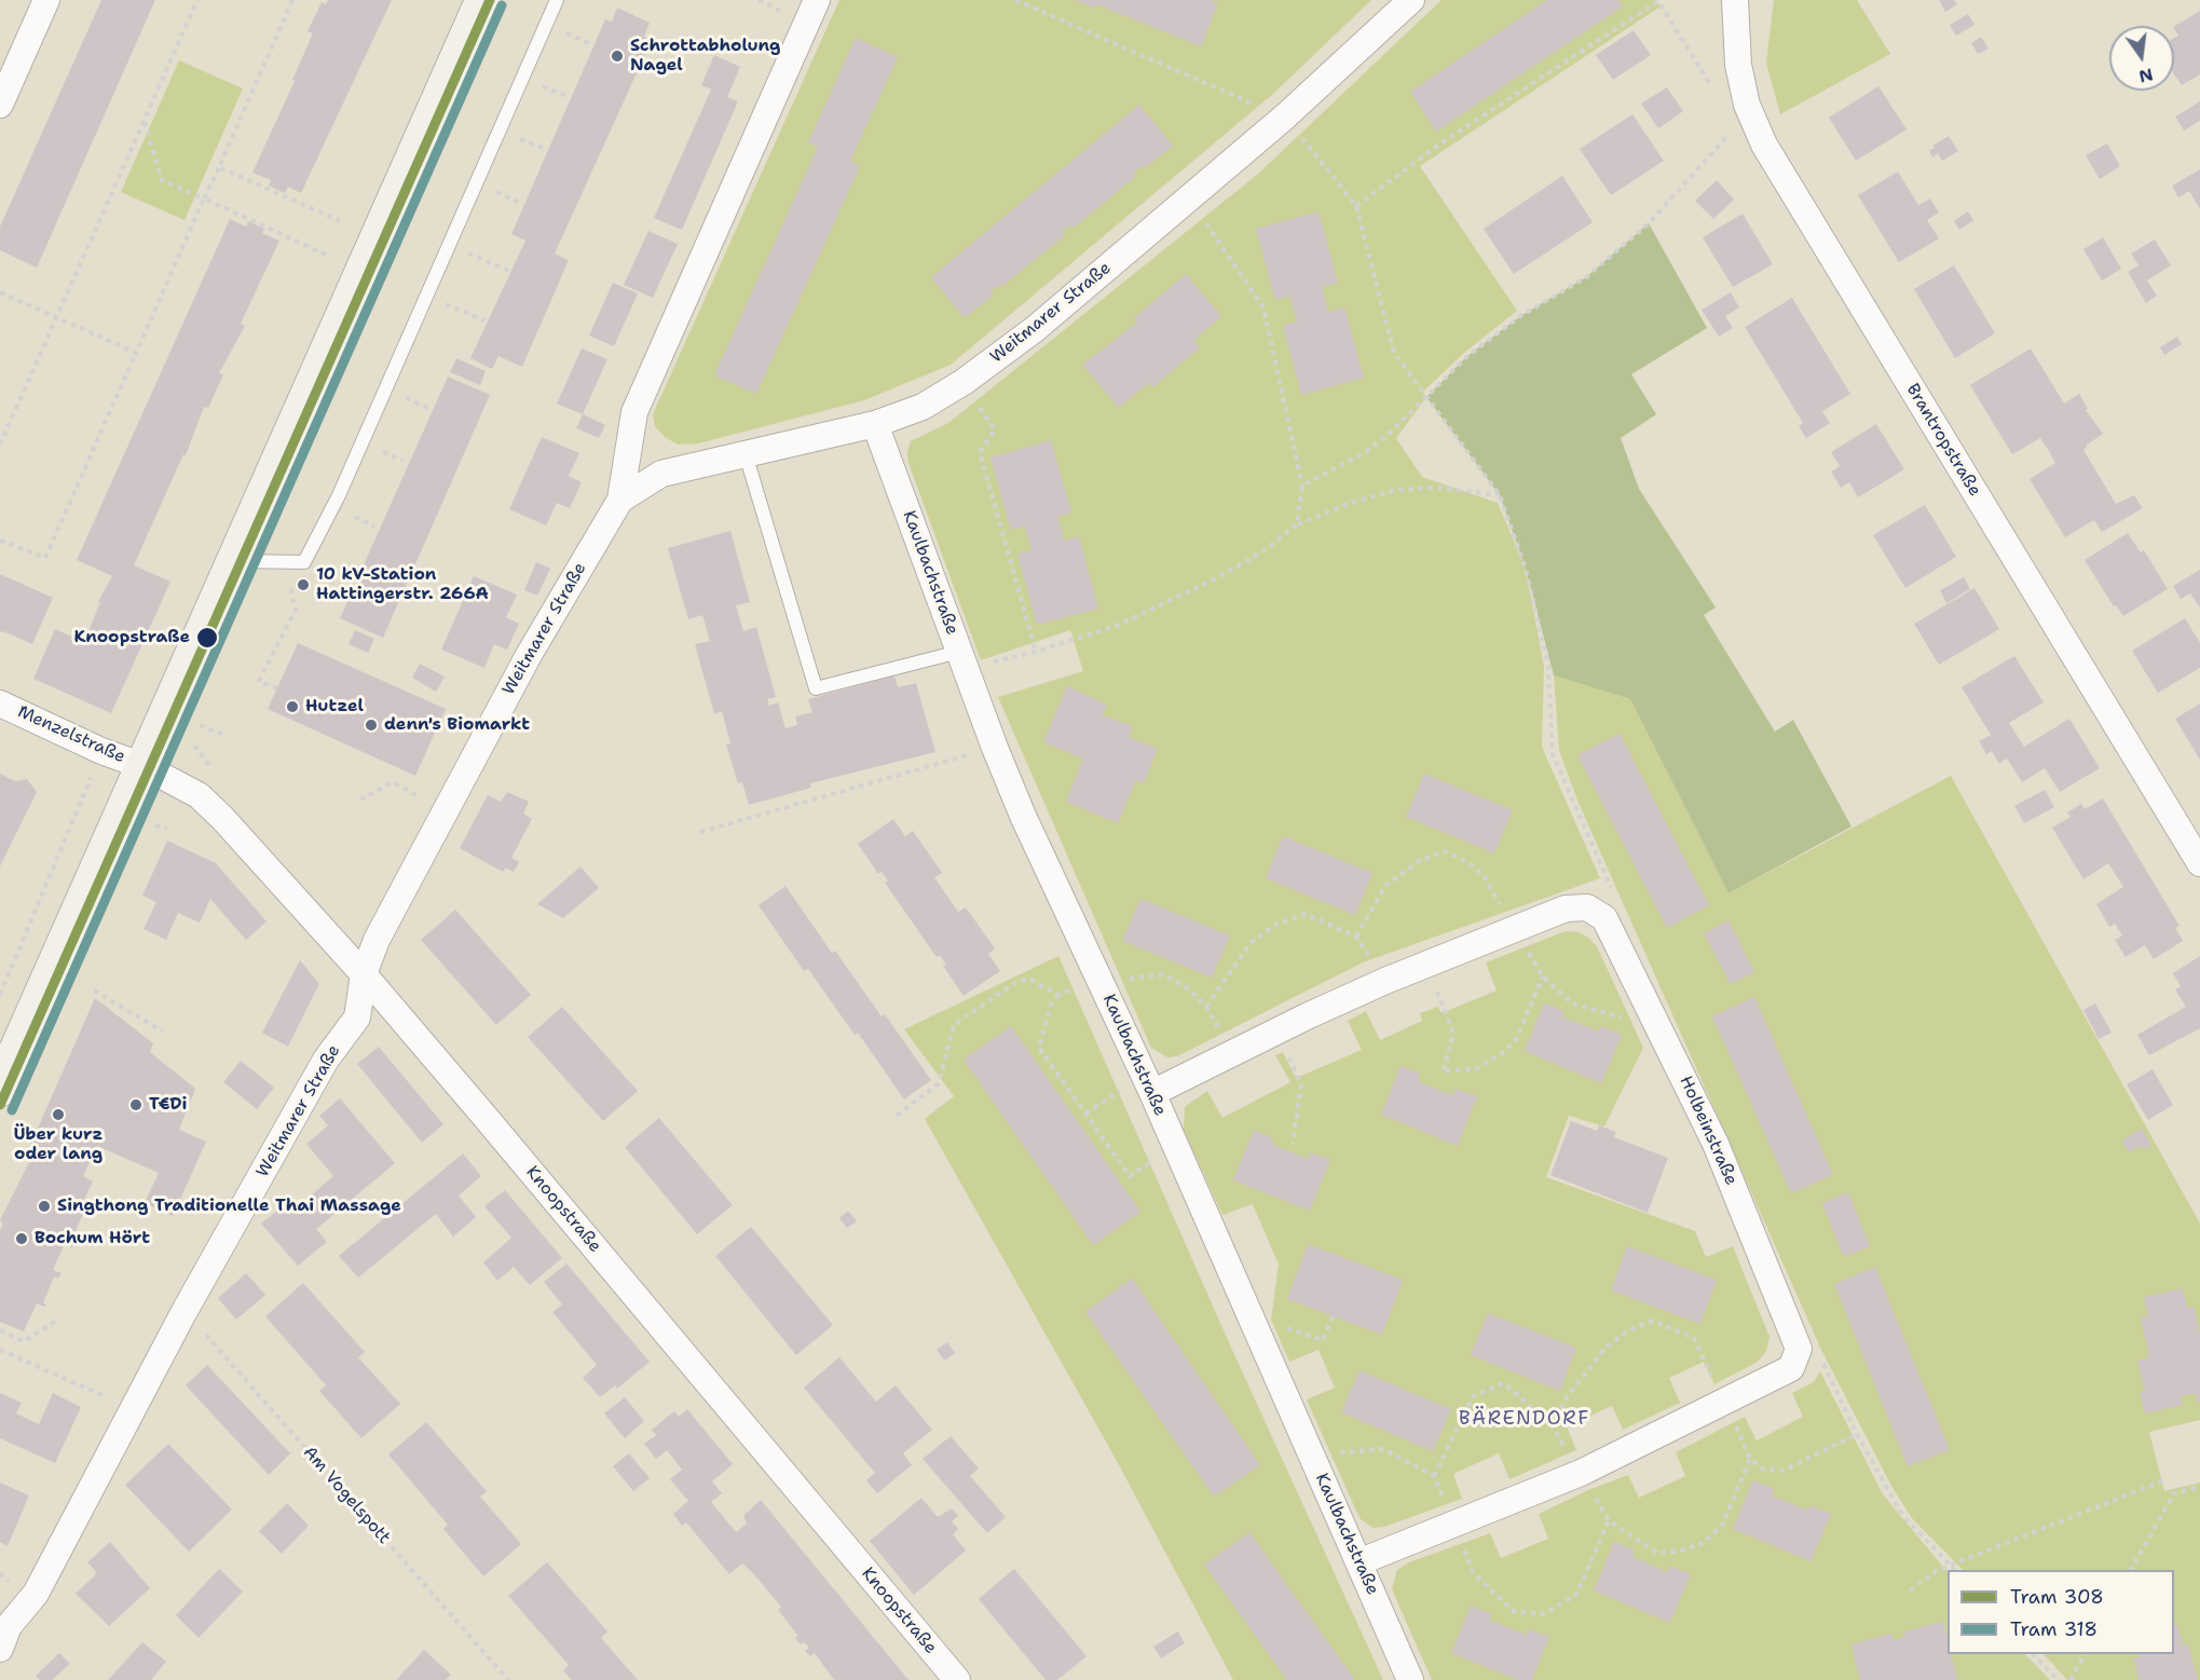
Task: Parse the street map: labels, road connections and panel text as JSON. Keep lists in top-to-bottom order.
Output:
{
  "streets": {
    "street": [
      "Weitmarer Straße",
      "Brantropstraße",
      "Kaulbachstraße",
      "Menzelstraße",
      "Holbeinstraße",
      "Knoopstraße"
    ],
    "path": ["Am Vogelspott"]
  },
  "crossings": [
    ["Weitmarer Straße", "Kaulbachstraße"],
    ["Weitmarer Straße", "Knoopstraße"],
    ["Weitmarer Straße", "Am Vogelspott"],
    ["Menzelstraße", "Knoopstraße"]
  ],
  "districts": ["BÄRENDORF"],
  "places": [
    "Schrottabholung Nagel",
    "10 kV-Station Hattingerstr. 266A",
    "Knoopstraße",
    "Hutzel",
    "denn's Biomarkt",
    "T€Di",
    "Über kurz oder lang",
    "Singthong Traditionelle Thai Massage",
    "Bochum Hört"
  ],
  "lines": ["tram line 308", "tram line 318"],
  "legend": ["Tram 308", "Tram 318"],
  "north": "bottom"
}
